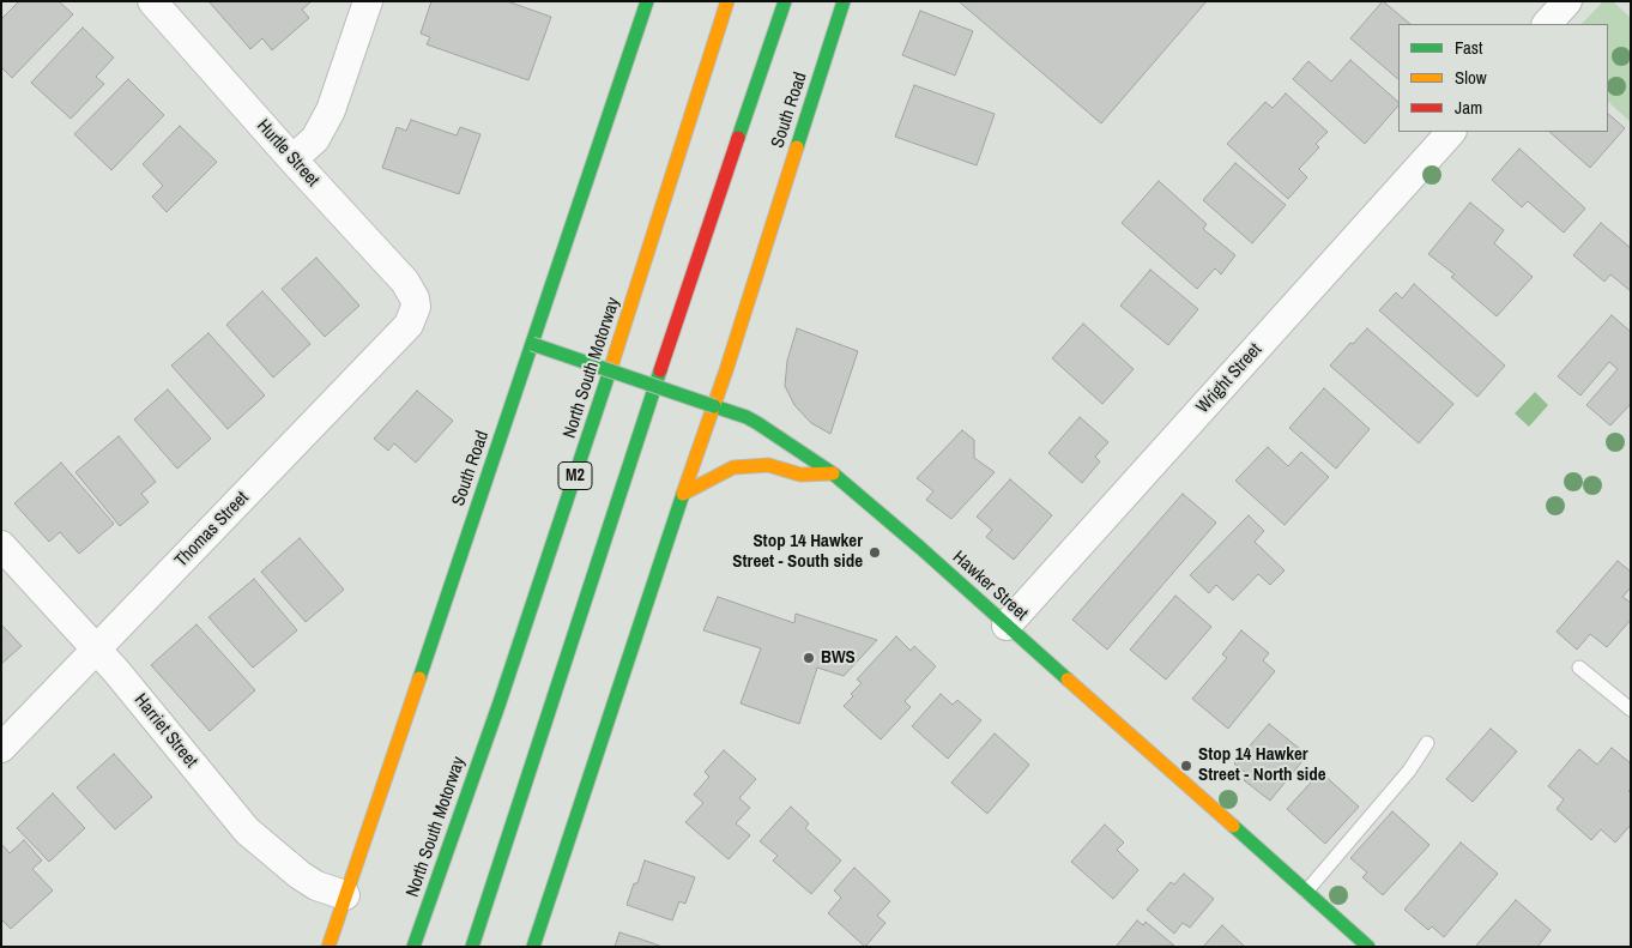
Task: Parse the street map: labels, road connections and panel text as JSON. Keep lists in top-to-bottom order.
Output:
{
  "streets": {
    "main road": [
      "South Road",
      "North South Motorway",
      "M2",
      "Hawker Street"
    ],
    "street": [
      "Hurtle Street",
      "Wright Street",
      "Thomas Street",
      "Harriet Street"
    ]
  },
  "crossings": [
    ["South Road", "Hawker Street"],
    ["South Road", "Harriet Street"],
    ["Hurtle Street", "Thomas Street"],
    ["Wright Street", "Hawker Street"],
    ["Thomas Street", "Harriet Street"]
  ],
  "places": ["Stop 14 Hawker Street - South side", "BWS", "Stop 14 Hawker Street - North side"],
  "legend": ["Fast", "Slow", "Jam"]
}
